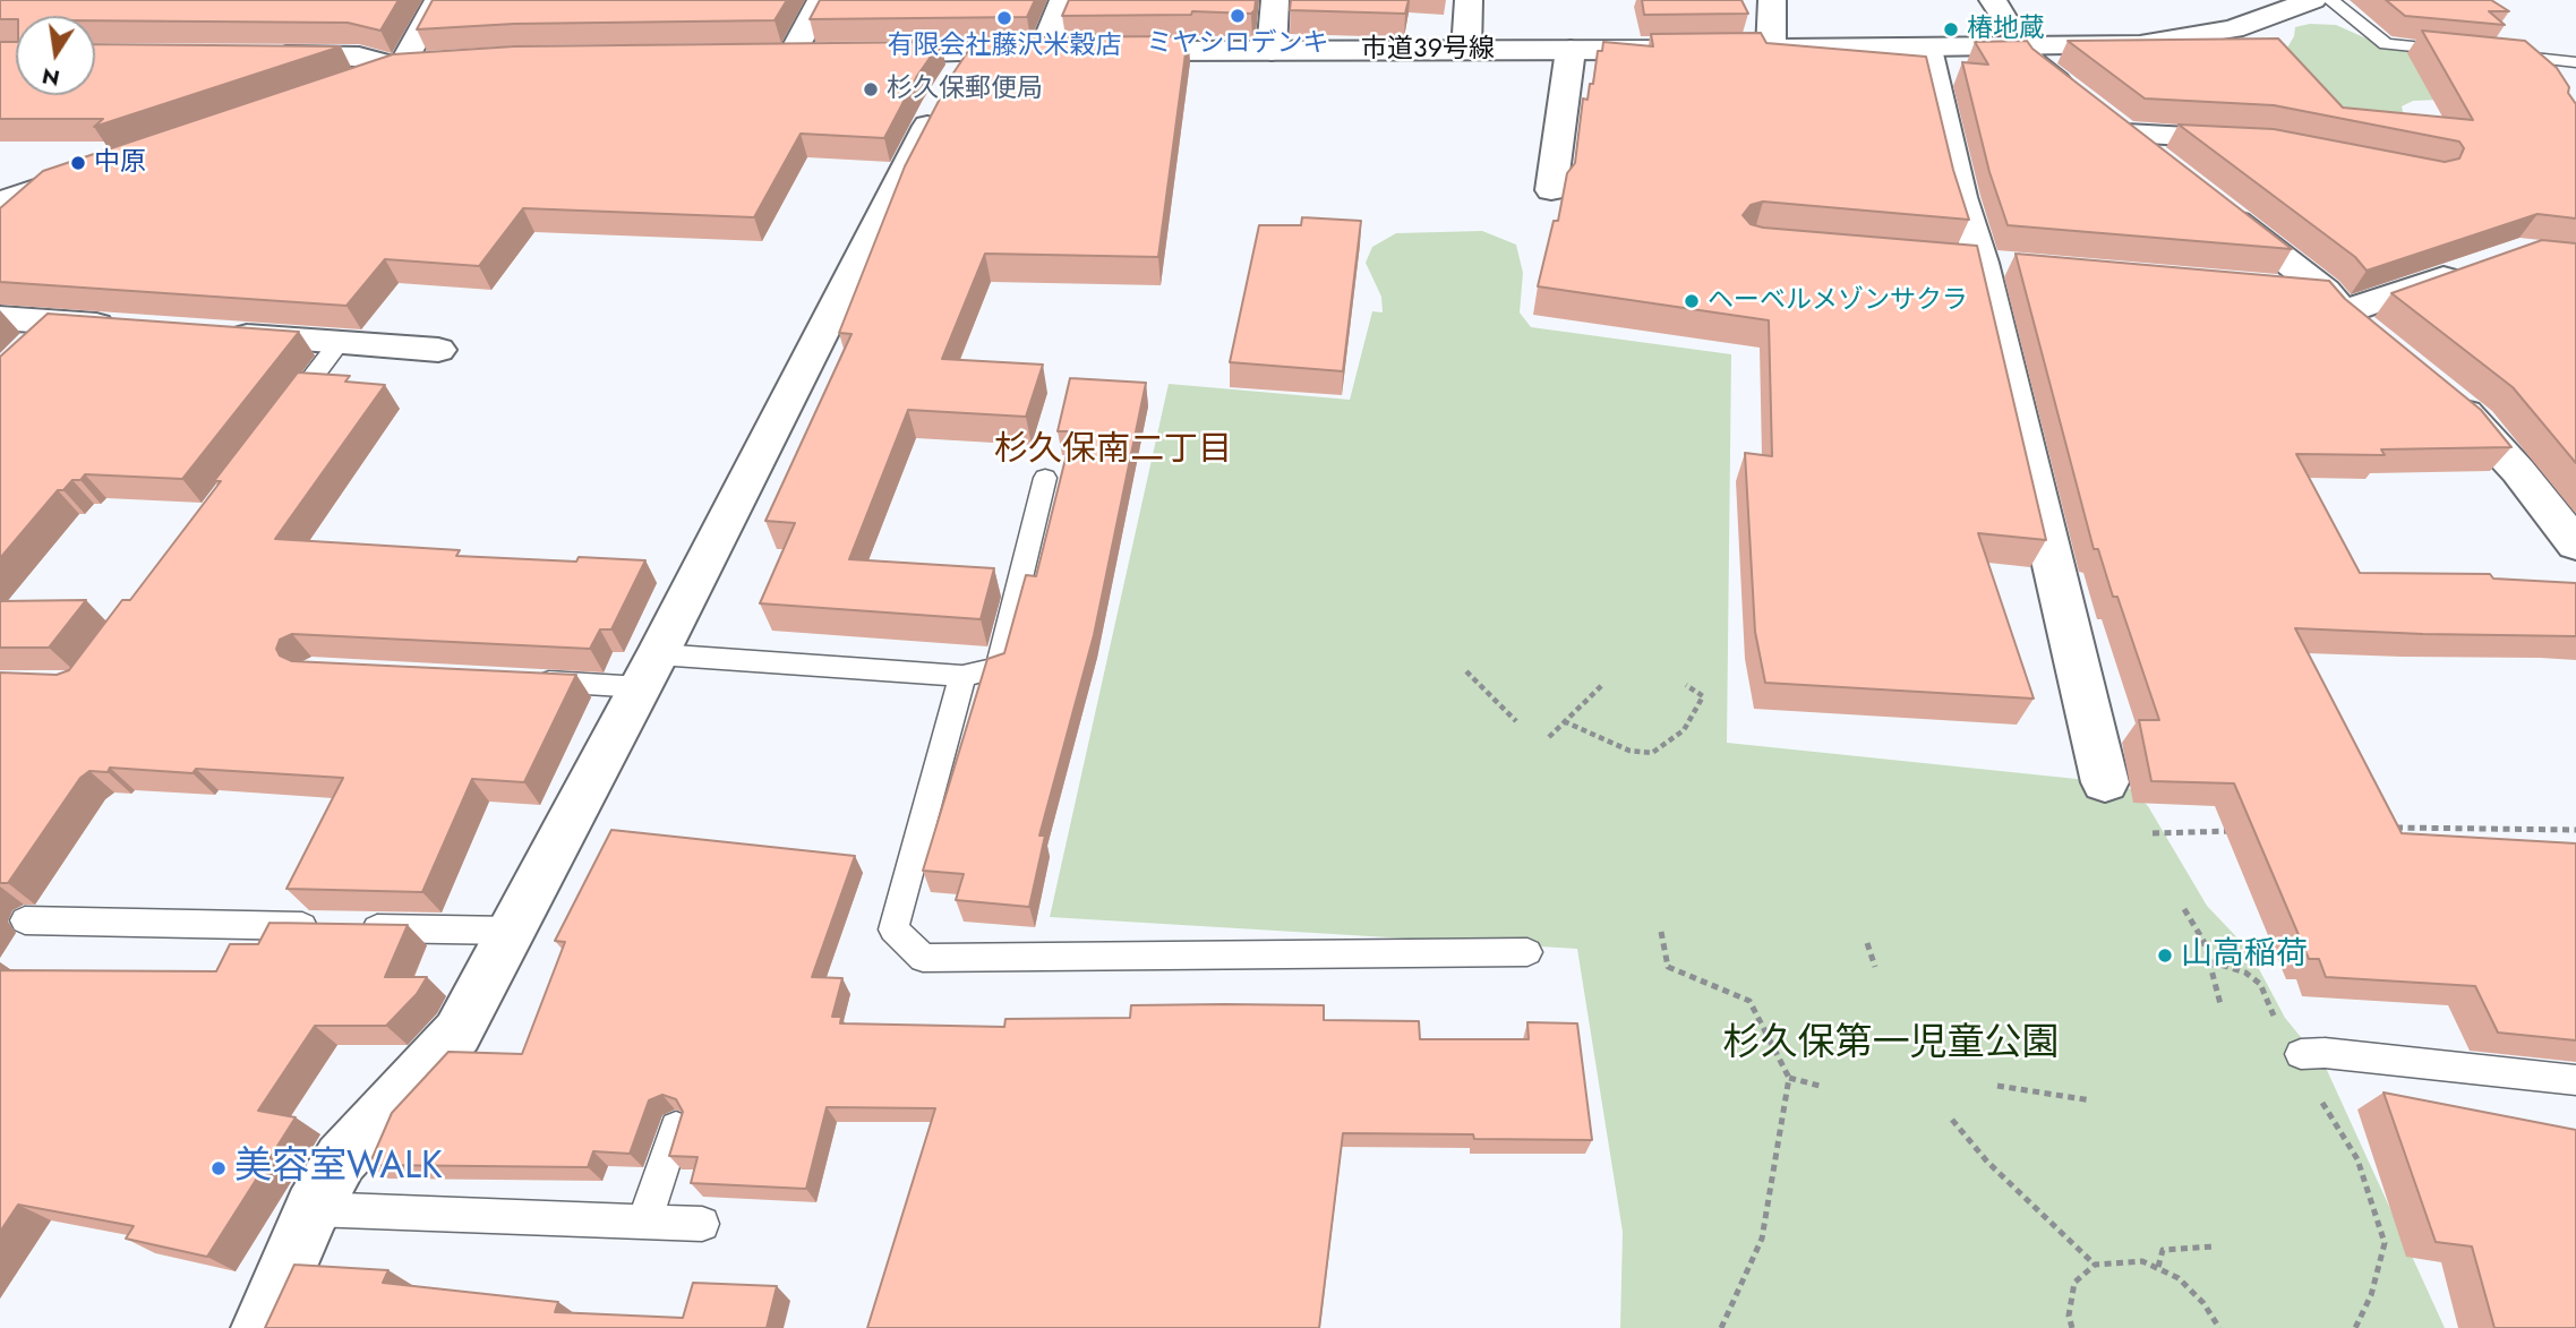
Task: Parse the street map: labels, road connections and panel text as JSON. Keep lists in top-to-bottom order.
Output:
{
  "streets": {
    "street": ["市道39号線"]
  },
  "districts": ["杉久保南二丁目"],
  "parks": ["杉久保第一児童公園"],
  "places": [
    "ミヤシロデンキ",
    "有限会社藤沢米穀店",
    "椿地蔵",
    "杉久保郵便局",
    "中原",
    "ヘーベルメゾンサクラ",
    "山高稲荷",
    "美容室WALK"
  ],
  "north": "bottom"
}
